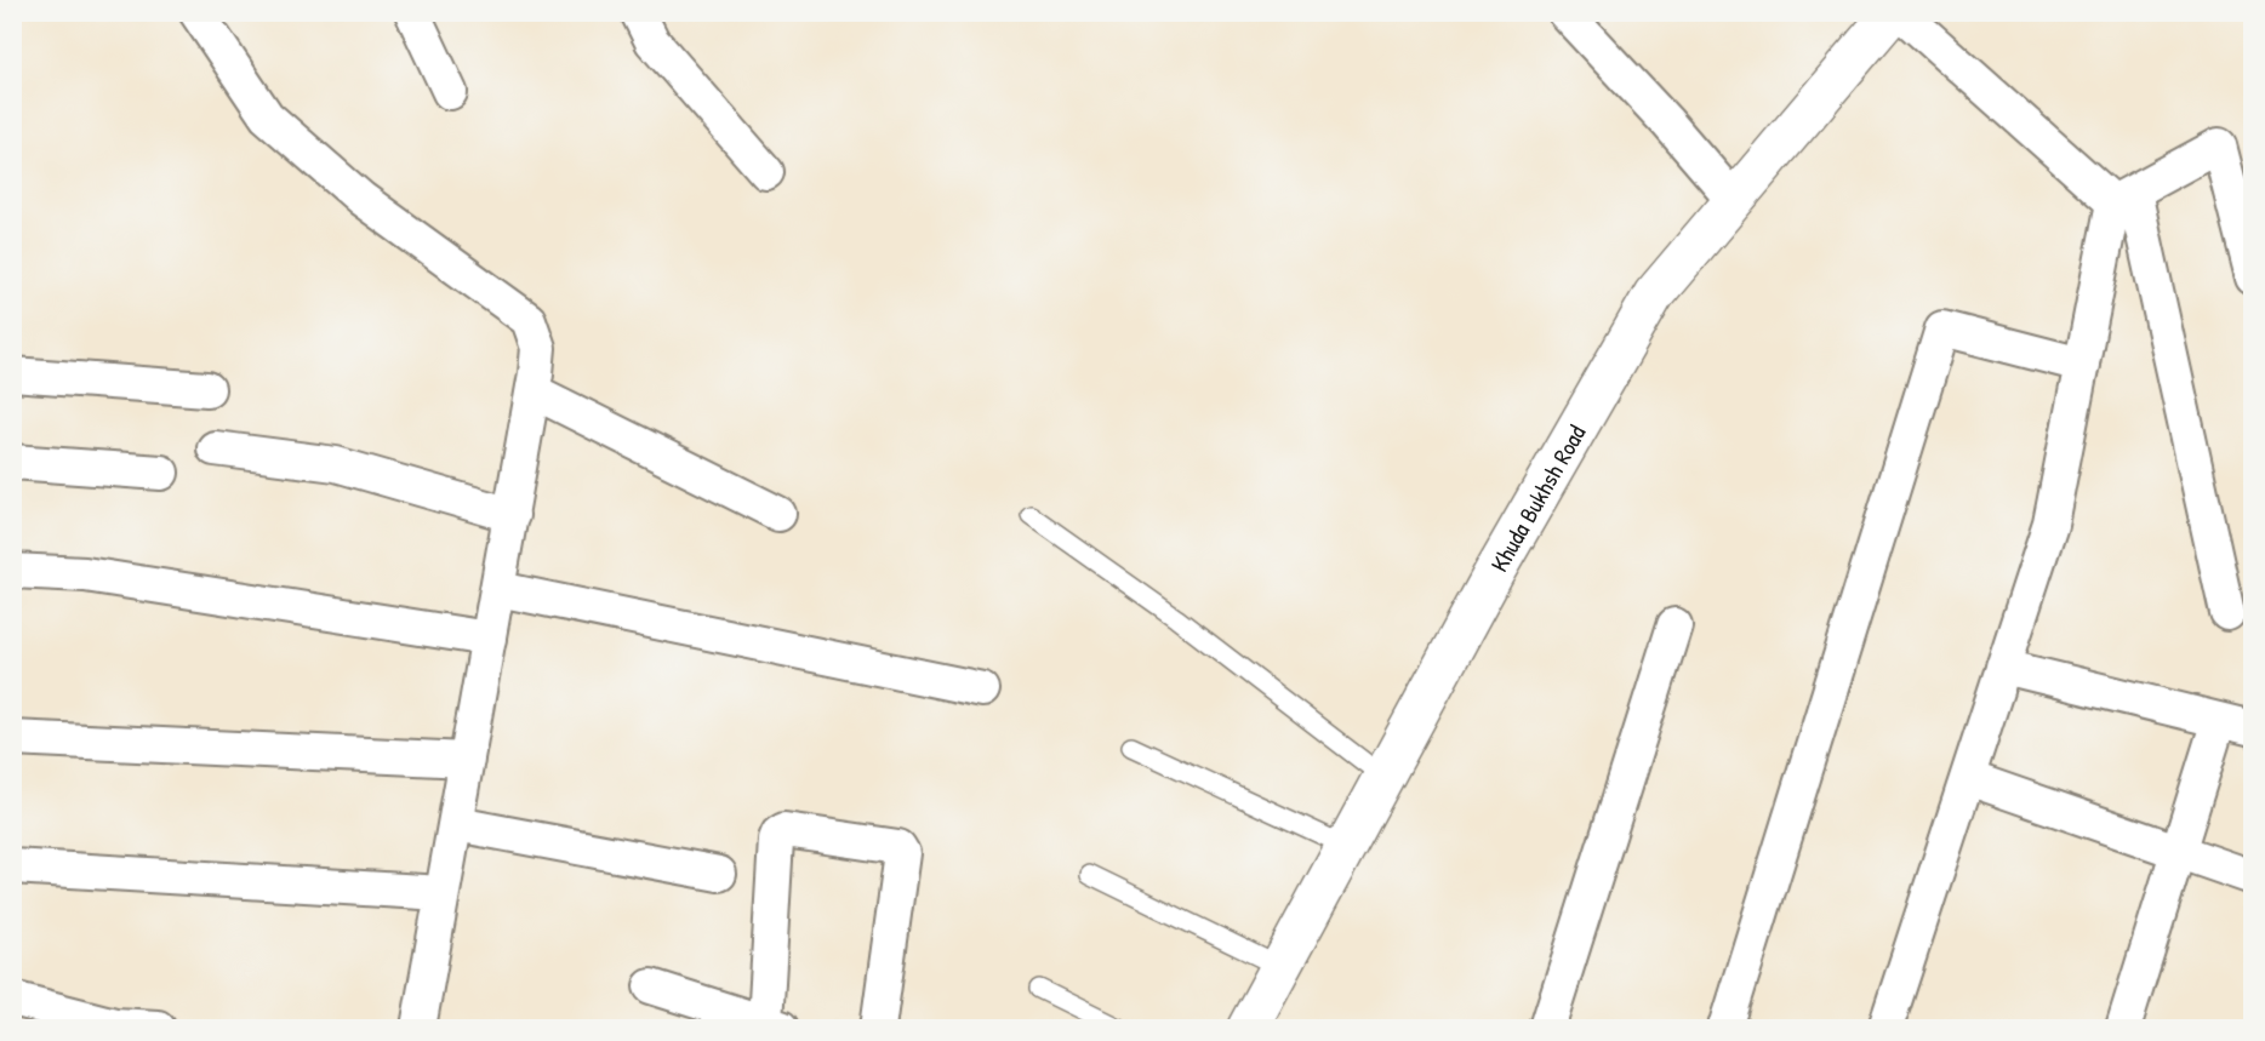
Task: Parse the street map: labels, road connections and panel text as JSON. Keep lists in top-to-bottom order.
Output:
{
  "streets": {
    "street": ["Khuda Bukhsh Road"]
  }
}
